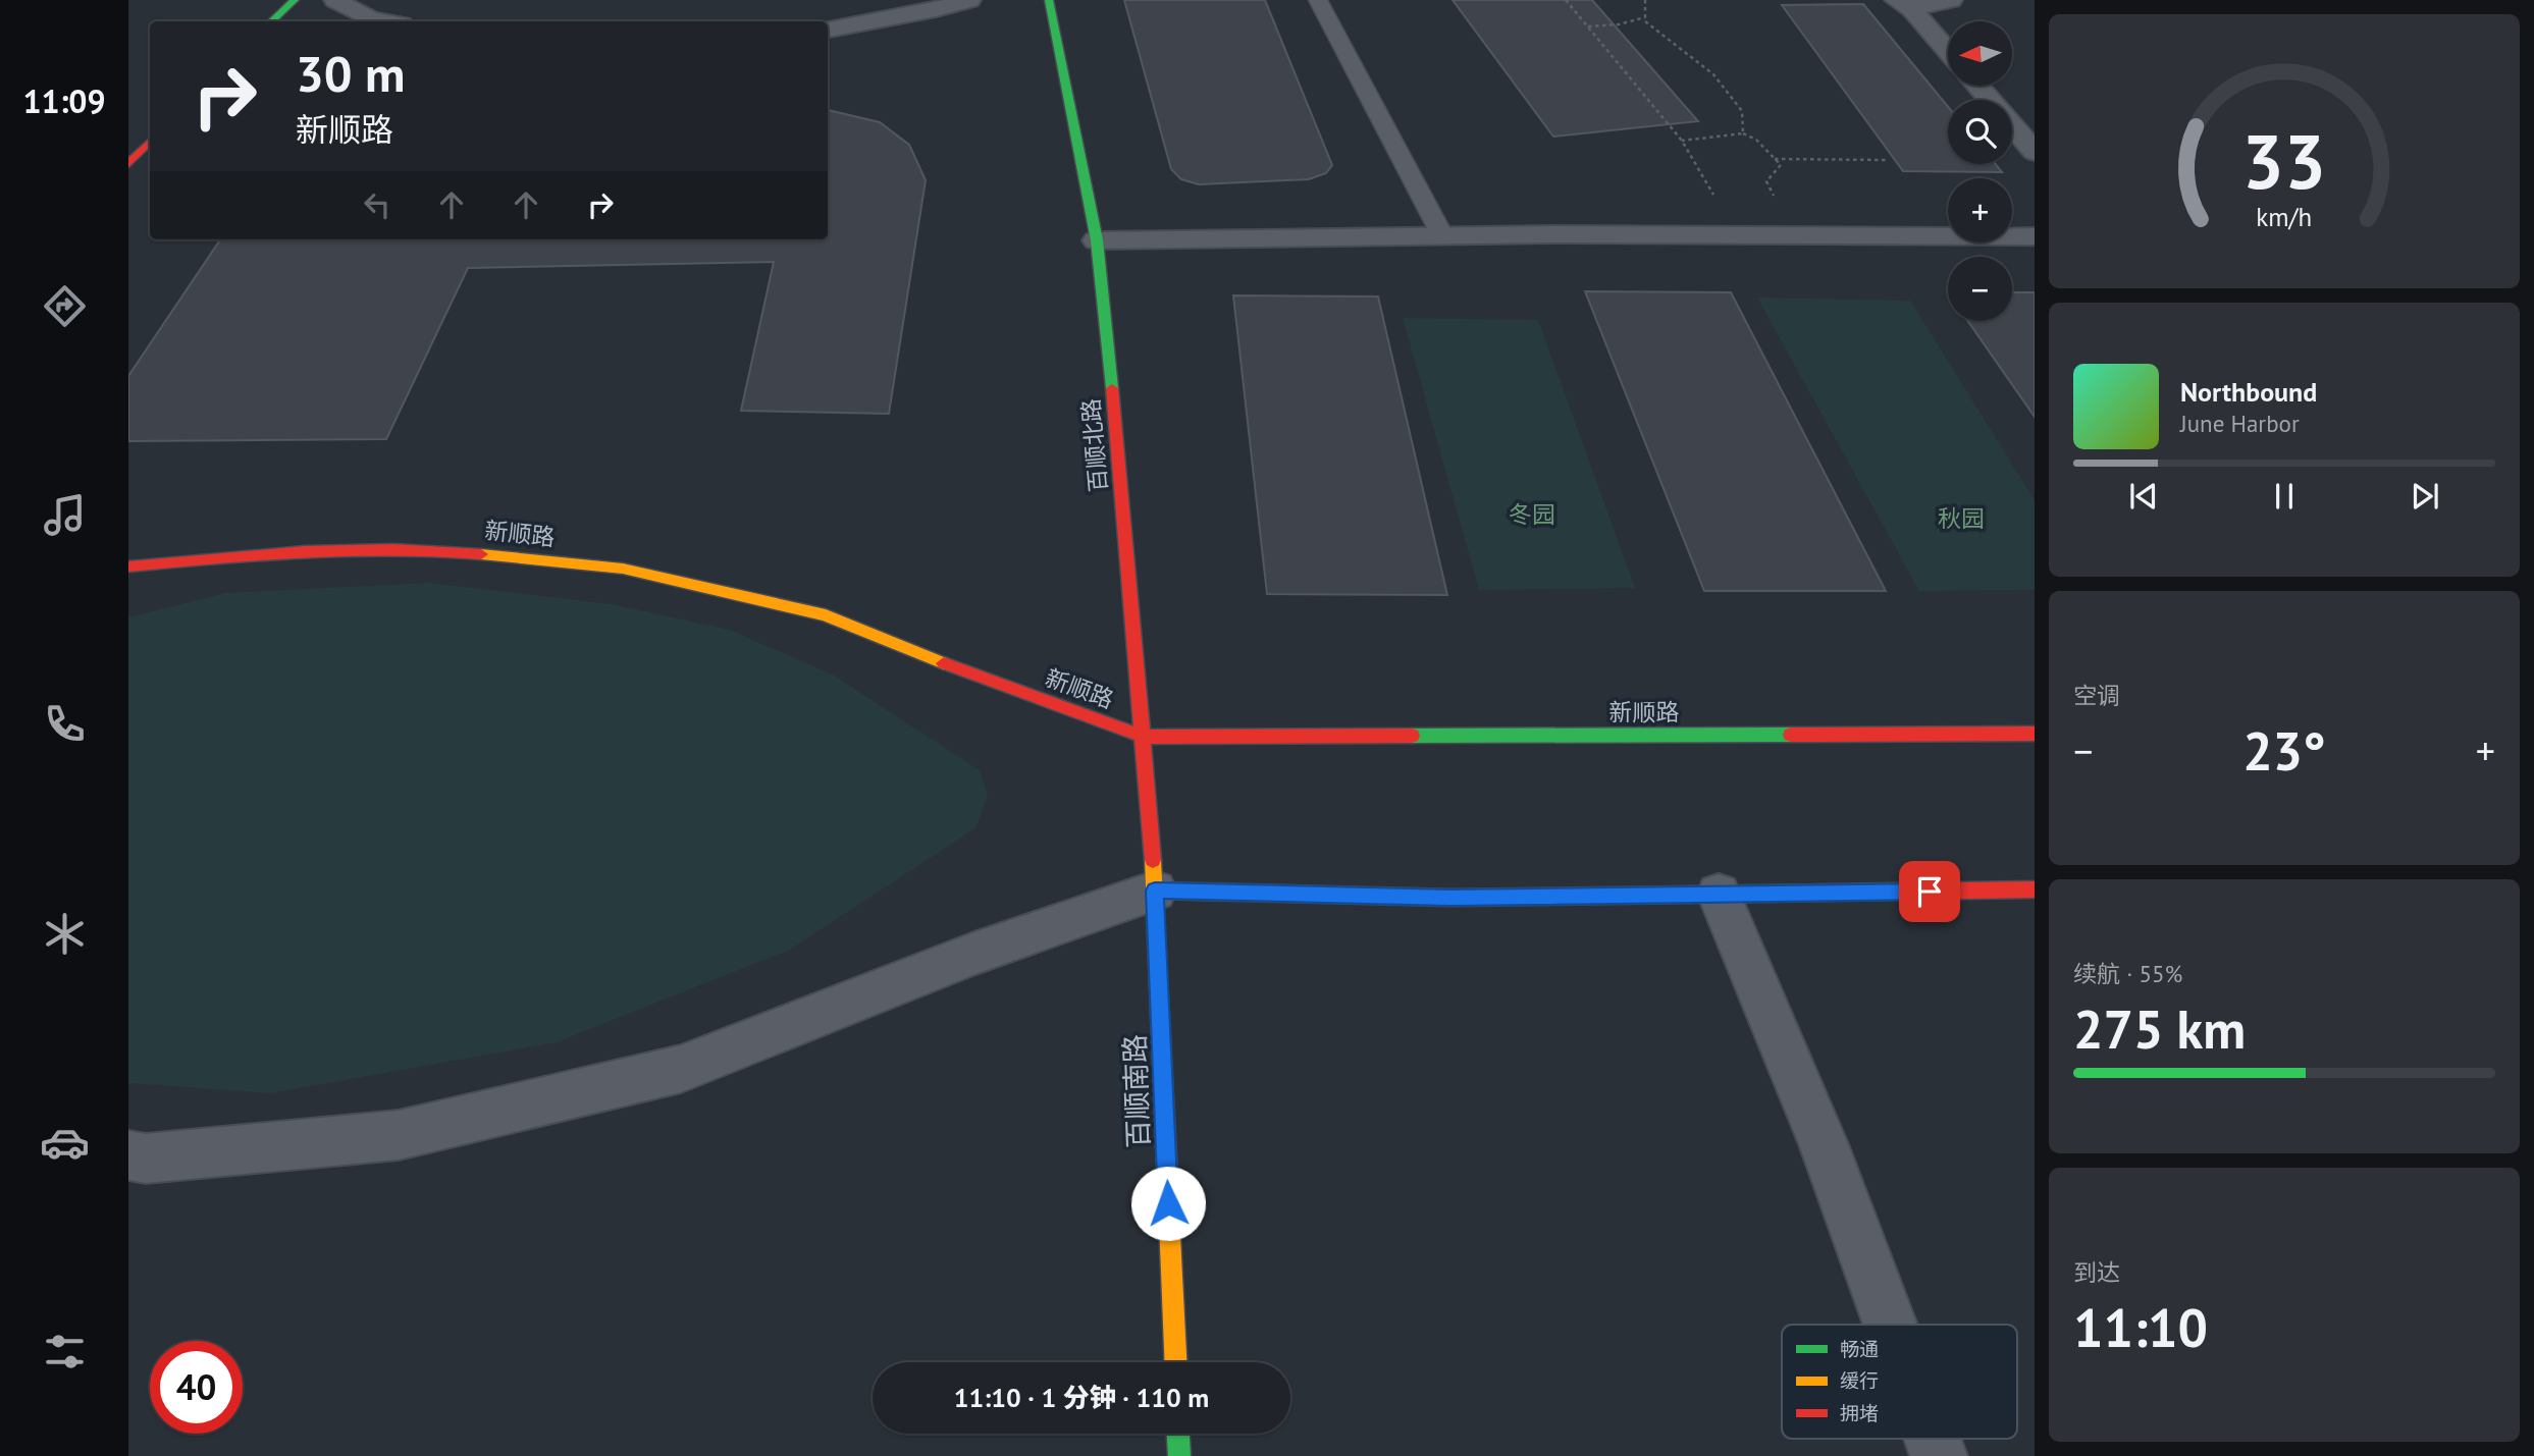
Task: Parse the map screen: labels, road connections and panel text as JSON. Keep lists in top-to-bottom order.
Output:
{
  "streets": {
    "street": ["百顺北路", "新顺路", "百顺南路"]
  },
  "crossings": [
    ["百顺北路", "新顺路"],
    ["百顺北路", "百顺南路"]
  ],
  "parks": ["冬园", "秋园"],
  "legend": ["畅通", "缓行", "拥堵"],
  "north": "left",
  "page": {
    "tabs": "11:09",
    "map_buttons": ["+", "−"],
    "turn": ["30 m", "新顺路"],
    "song": ["Northbound", "June Harbor"],
    "tile": [
      "空调",
      ["续航 · 55%", "275 km"],
      ["到达", "11:10"]
    ],
    "heat": ["−", "23°", "+"],
    "limit": "40",
    "trip": "11:10 · 1 分钟 · 110 m",
    "gauge": ["33", "km/h"]
  }
}
